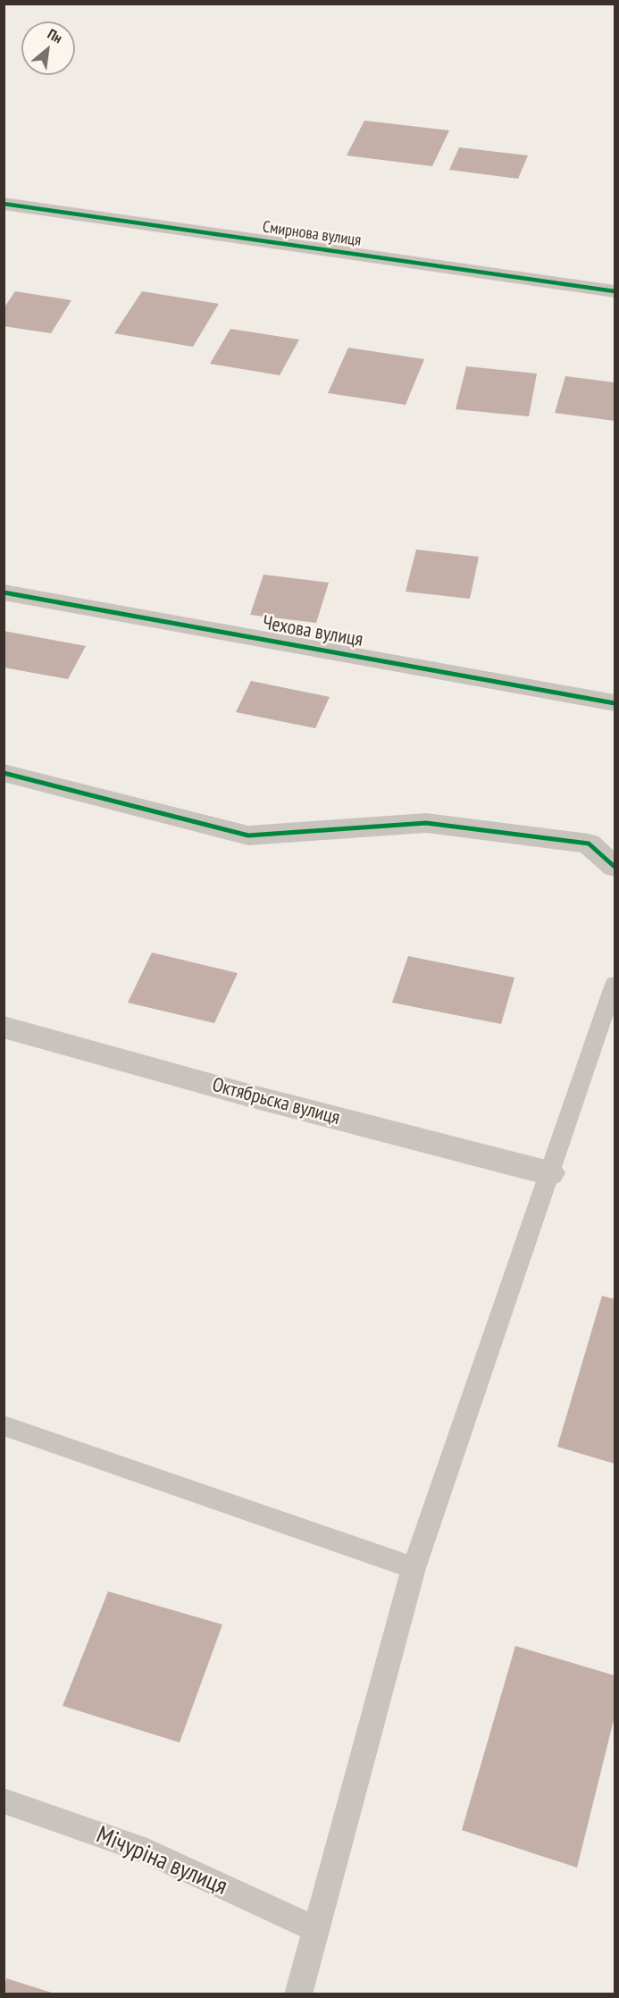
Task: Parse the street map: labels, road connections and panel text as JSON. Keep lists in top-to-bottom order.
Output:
{
  "streets": {
    "street": ["Смирнова вулиця", "Чехова вулиця", "Октябрьска вулиця"],
    "lane": ["Мічуріна вулиця"]
  },
  "north": "top right"
}
